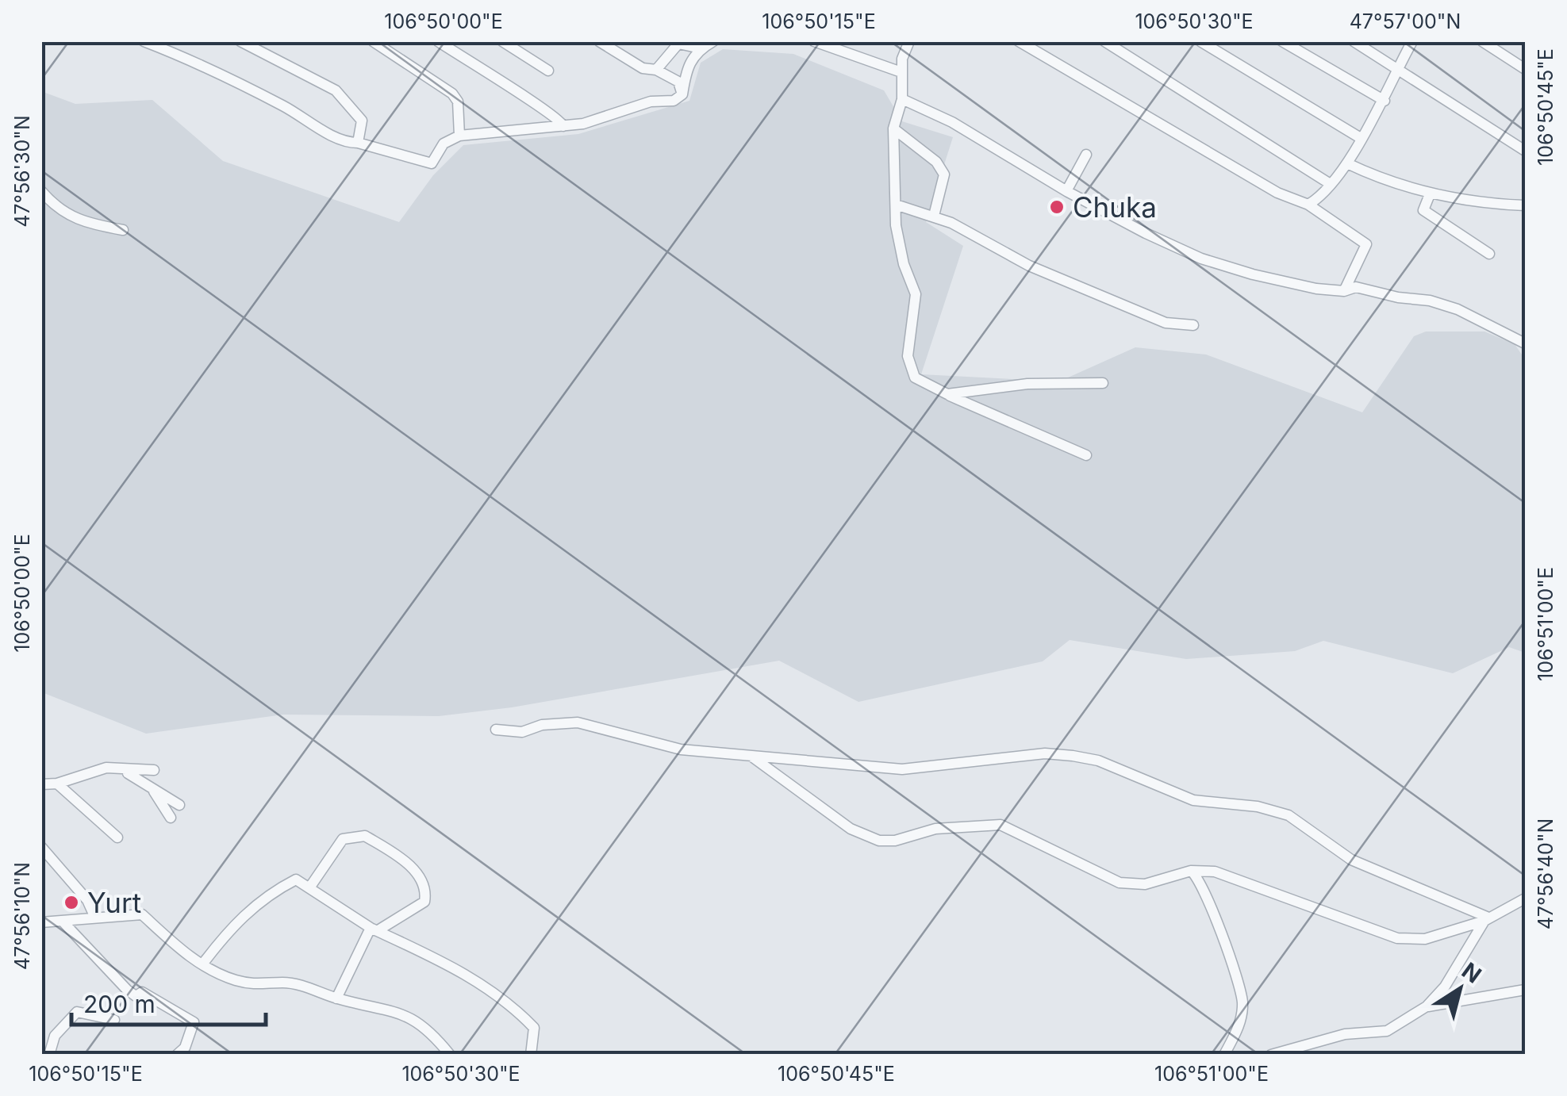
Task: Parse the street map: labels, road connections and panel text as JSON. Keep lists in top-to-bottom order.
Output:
{
  "places": ["Chuka", "Yurt"],
  "scale_bar": "200 m",
  "north": "top right",
  "coordinates": [
    "106°50'00\"E",
    "106°50'15\"E",
    "106°50'30\"E",
    "47°57'00\"N",
    "106°50'45\"E",
    "47°56'30\"N",
    "106°51'00\"E",
    "47°56'40\"N",
    "47°56'10\"N"
  ]
}
